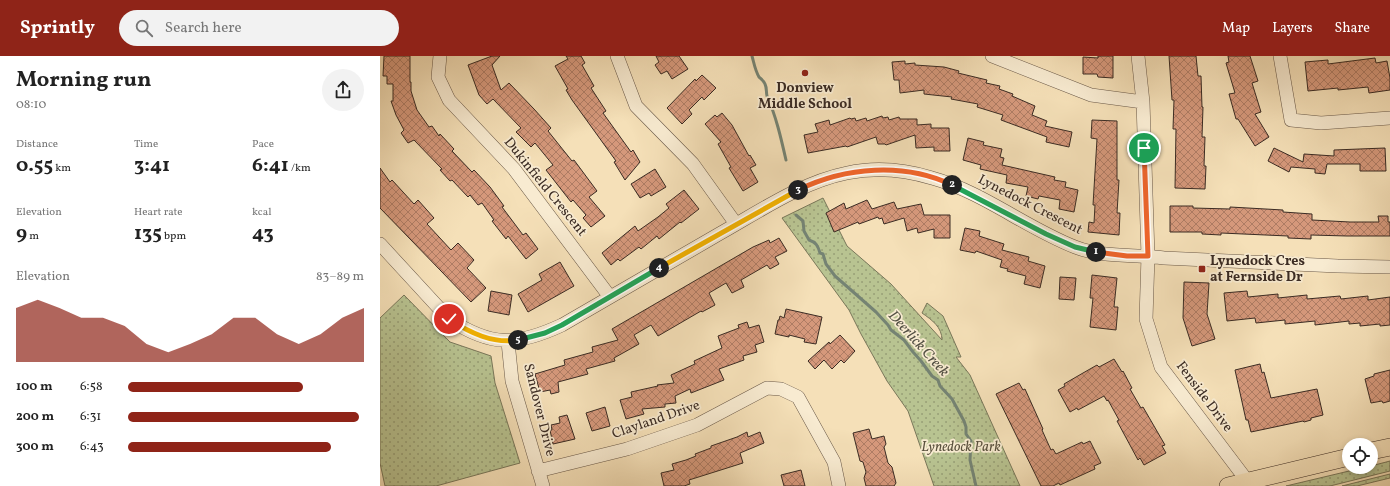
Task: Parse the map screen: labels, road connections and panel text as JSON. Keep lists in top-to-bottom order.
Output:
{
  "streets": {
    "street": [
      "Dukinfield Crescent",
      "Lynedock Crescent",
      "Fenside Drive",
      "Sandover Drive",
      "Clayland Drive"
    ]
  },
  "crossings": [
    ["Dukinfield Crescent", "Lynedock Crescent"],
    ["Lynedock Crescent", "Fenside Drive"],
    ["Lynedock Crescent", "Sandover Drive"],
    ["Sandover Drive", "Clayland Drive"]
  ],
  "water": ["Deerlick Creek"],
  "parks": ["Lynedock Park"],
  "places": {
    "other": ["Donview Middle School"],
    "transit": ["Lynedock Cres at Fernside Dr"]
  },
  "page": {
    "header": "Sprintly",
    "search": "Search here",
    "nav": ["Map", "Layers", "Share"],
    "heading": ["Morning run", "08:10"],
    "stats": [
      ["Distance", "0.55 km"],
      ["Time", "3:41"],
      ["Pace", "6:41 /km"],
      ["Elevation", "9 m"],
      ["Heart rate", "135 bpm"],
      ["kcal", "43"]
    ],
    "pins": [
      "2",
      "3",
      "1",
      "4",
      "5"
    ],
    "chart": ["Elevation", "83–89 m"],
    "list": [
      {
        "name": "100 m",
        "note": "6:58"
      },
      {
        "name": "200 m",
        "note": "6:31"
      },
      {
        "name": "300 m",
        "note": "6:43"
      }
    ]
  }
}
